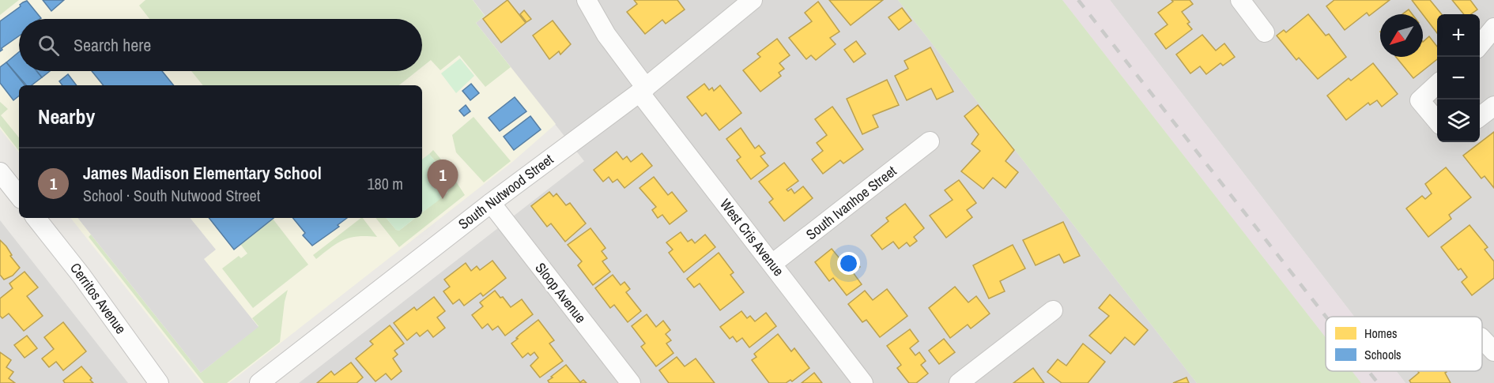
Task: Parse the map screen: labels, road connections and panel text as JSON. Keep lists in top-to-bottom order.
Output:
{
  "streets": {
    "street": [
      "South Nutwood Street",
      "South Ivanhoe Street",
      "West Cris Avenue",
      "Sloop Avenue",
      "Cerritos Avenue"
    ]
  },
  "crossings": [
    ["South Nutwood Street", "West Cris Avenue"],
    ["South Nutwood Street", "Sloop Avenue"],
    ["South Ivanhoe Street", "West Cris Avenue"]
  ],
  "legend": ["Homes", "Schools"],
  "north": "bottom left",
  "page": {
    "map_buttons": ["+", "−"],
    "search": "Search here",
    "heading": "Nearby",
    "list": [
      {
        "mark": "1",
        "name": "James Madison Elementary School",
        "note": "School · South Nutwood Street",
        "value": "180 m"
      }
    ],
    "pins": "1"
  }
}
